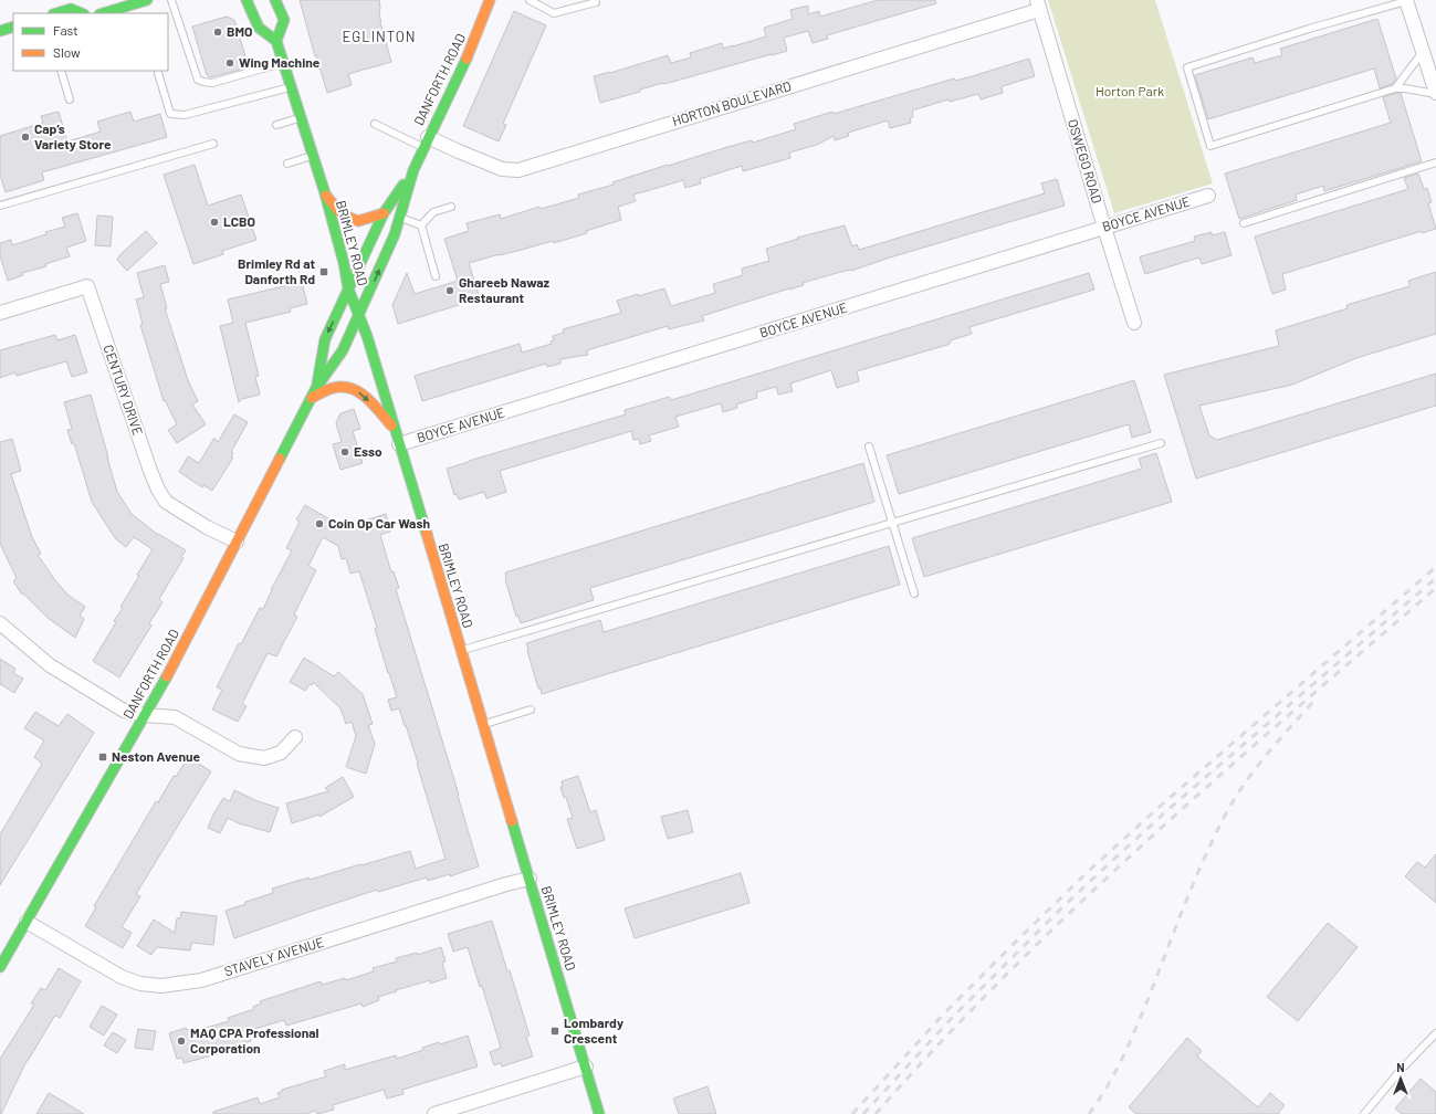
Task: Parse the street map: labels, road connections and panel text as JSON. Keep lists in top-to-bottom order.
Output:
{
  "streets": {
    "main road": ["DANFORTH ROAD", "BRIMLEY ROAD"],
    "street": [
      "HORTON BOULEVARD",
      "OSWEGO ROAD",
      "BOYCE AVENUE",
      "CENTURY DRIVE",
      "STAVELY AVENUE"
    ]
  },
  "crossings": [
    ["DANFORTH ROAD", "HORTON BOULEVARD"],
    ["DANFORTH ROAD", "BRIMLEY ROAD"],
    ["DANFORTH ROAD", "CENTURY DRIVE"],
    ["DANFORTH ROAD", "STAVELY AVENUE"],
    ["HORTON BOULEVARD", "OSWEGO ROAD"],
    ["OSWEGO ROAD", "BOYCE AVENUE"],
    ["BOYCE AVENUE", "BRIMLEY ROAD"],
    ["BRIMLEY ROAD", "STAVELY AVENUE"]
  ],
  "districts": ["EGLINTON"],
  "parks": ["Horton Park"],
  "places": {
    "other": [
      "BMO",
      "Wing Machine",
      "Cap’s Variety Store",
      "LCBO",
      "Ghareeb Nawaz Restaurant",
      "Esso",
      "Coin Op Car Wash",
      "MAQ CPA Professional Corporation"
    ],
    "transit": ["Brimley Rd at Danforth Rd", "Neston Avenue", "Lombardy Crescent"]
  },
  "legend": ["Fast", "Slow"],
  "north": "top"
}
